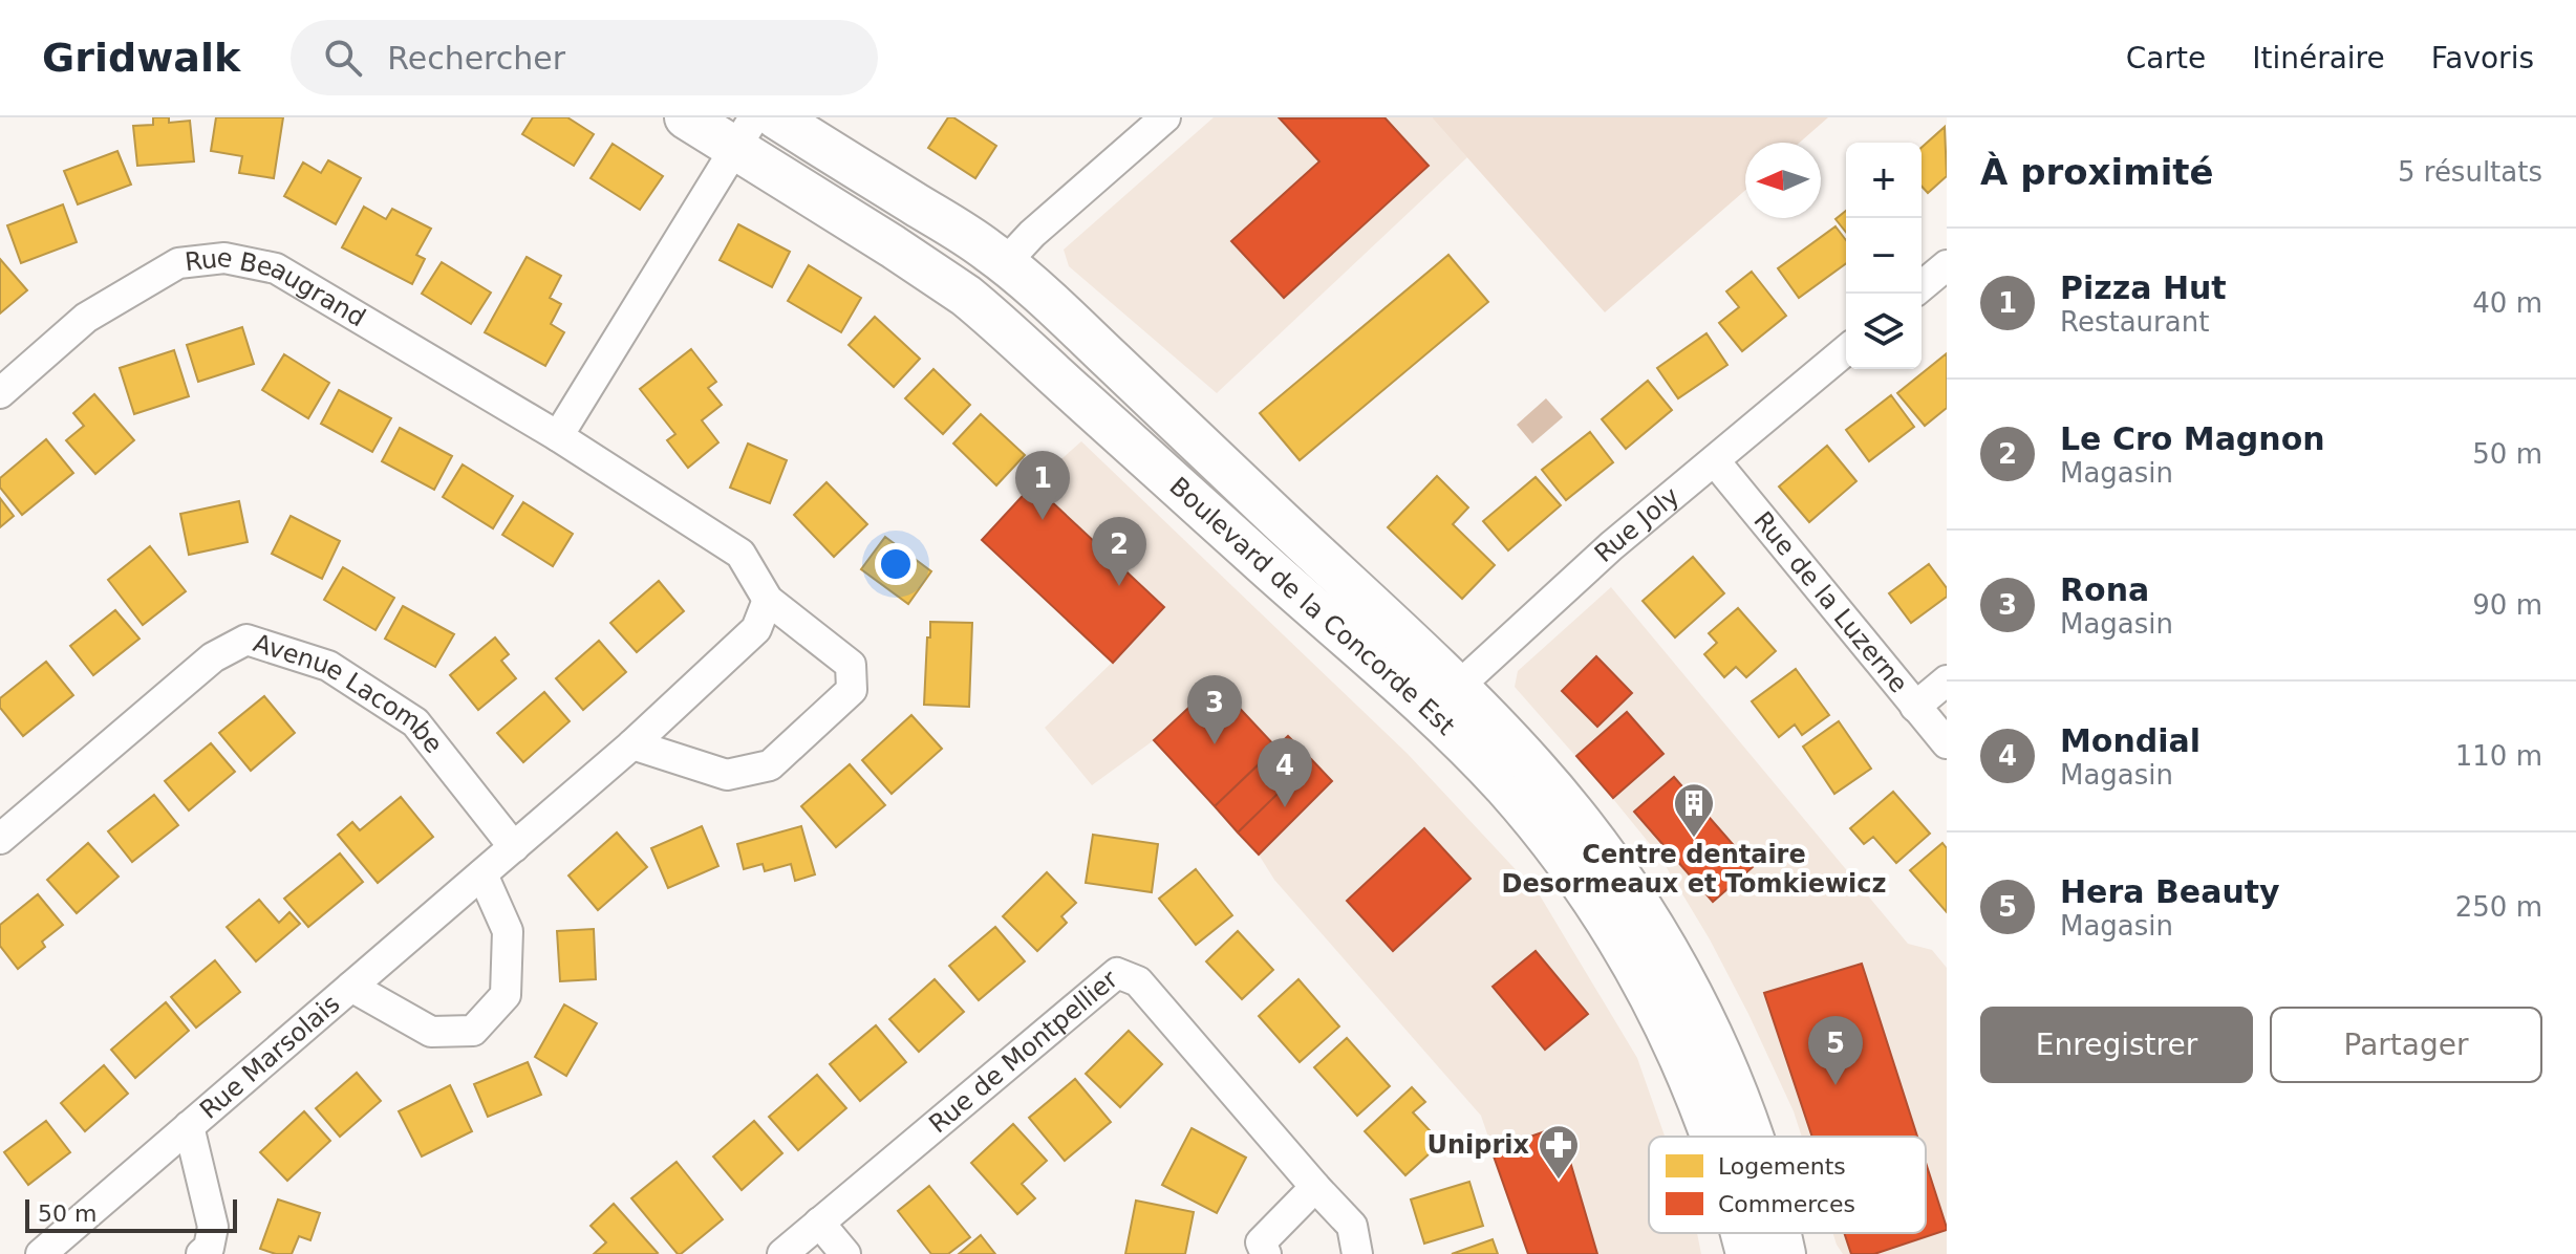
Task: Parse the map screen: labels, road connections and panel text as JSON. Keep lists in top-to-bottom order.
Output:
{
  "streets": {
    "street": [
      "Rue Beaugrand",
      "Rue Joly",
      "Rue de la Luzerne",
      "Boulevard de la Concorde Est",
      "Avenue Lacombe",
      "Rue de Montpellier",
      "Rue Marsolais"
    ]
  },
  "crossings": [
    ["Rue Beaugrand", "Rue Marsolais"],
    ["Rue Joly", "Rue de la Luzerne"],
    ["Rue Joly", "Boulevard de la Concorde Est"],
    ["Avenue Lacombe", "Rue Marsolais"]
  ],
  "places": {
    "building": ["Centre dentaire Desormeaux et Tomkiewicz"],
    "pharmacy": ["Uniprix"]
  },
  "legend": ["Logements", "Commerces"],
  "scale_bar": "50 m",
  "north": "left",
  "page": {
    "header": "Gridwalk",
    "search": "Rechercher",
    "nav": ["Carte", "Itinéraire", "Favoris"],
    "heading": ["À proximité", "5 résultats"],
    "map_buttons": ["+", "−"],
    "list": [
      {
        "mark": "1",
        "name": "Pizza Hut",
        "note": "Restaurant",
        "value": "40 m"
      },
      {
        "mark": "2",
        "name": "Le Cro Magnon",
        "note": "Magasin",
        "value": "50 m"
      },
      {
        "mark": "3",
        "name": "Rona",
        "note": "Magasin",
        "value": "90 m"
      },
      {
        "mark": "4",
        "name": "Mondial",
        "note": "Magasin",
        "value": "110 m"
      },
      {
        "mark": "5",
        "name": "Hera Beauty",
        "note": "Magasin",
        "value": "250 m"
      }
    ],
    "pins": [
      "1",
      "2",
      "3",
      "4",
      "5"
    ],
    "buttons": ["Enregistrer", "Partager"],
    "scale": "50 m"
  }
}
